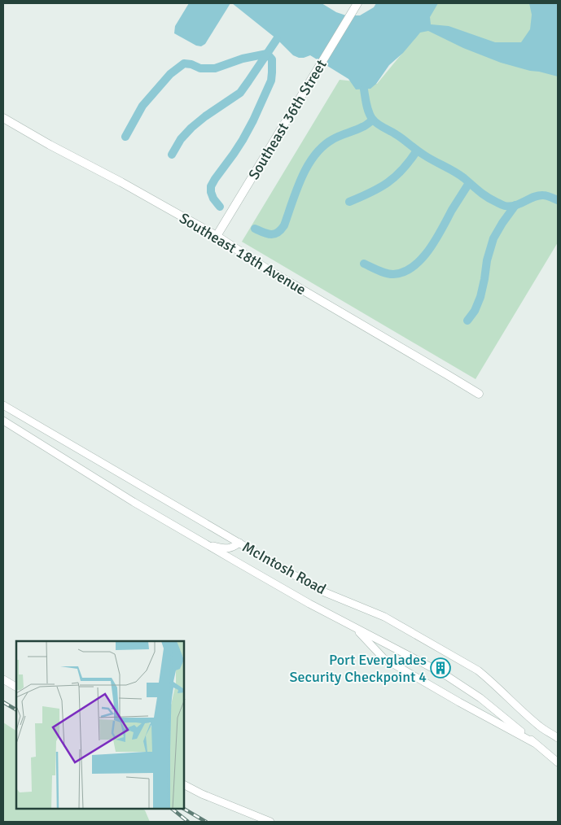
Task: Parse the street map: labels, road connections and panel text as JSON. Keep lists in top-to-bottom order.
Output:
{
  "streets": {
    "street": ["Southeast 36th Street", "Southeast 18th Avenue", "McIntosh Road"]
  },
  "crossings": [
    ["Southeast 36th Street", "Southeast 18th Avenue"]
  ],
  "places": {
    "building": ["Port Everglades Security Checkpoint 4"]
  }
}
